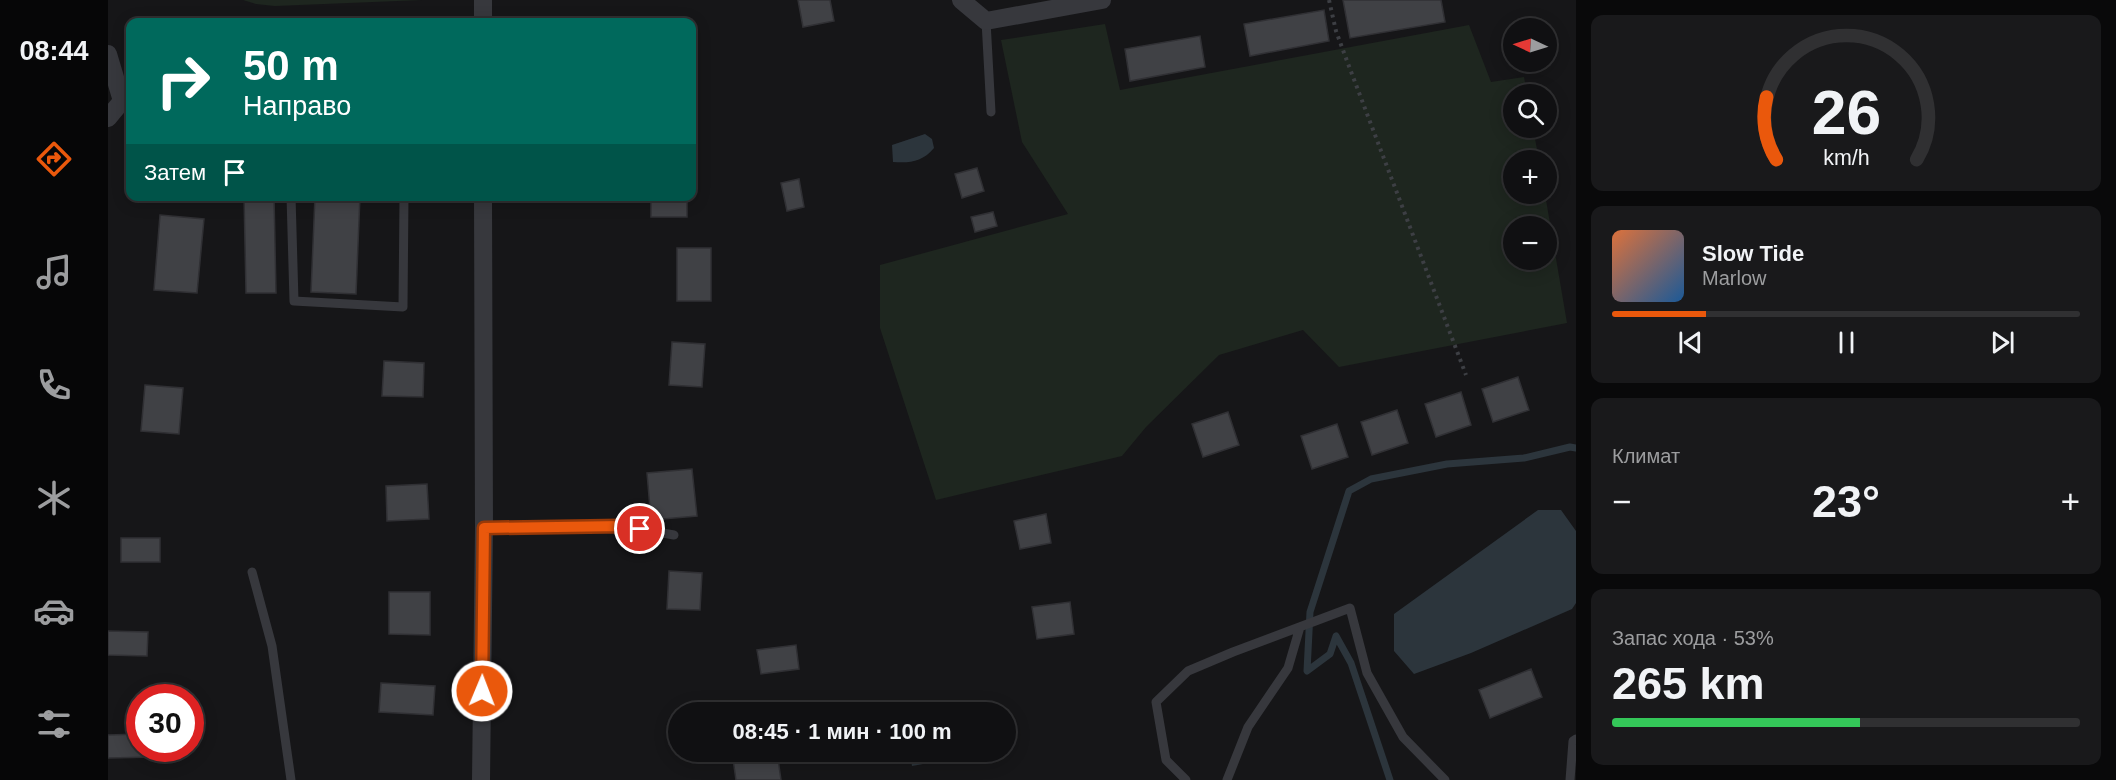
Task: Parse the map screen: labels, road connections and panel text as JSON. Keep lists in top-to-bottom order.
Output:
{
  "north": "left",
  "page": {
    "tabs": "08:44",
    "map_buttons": ["+", "−"],
    "turn": ["50 m", "Направо"],
    "then": "Затем",
    "song": ["Slow Tide", "Marlow"],
    "tile": [
      "Климат",
      ["Запас хода · 53%", "265 km"]
    ],
    "heat": ["−", "23°", "+"],
    "limit": "30",
    "trip": "08:45 · 1 мин · 100 m",
    "gauge": ["26", "km/h"]
  }
}
